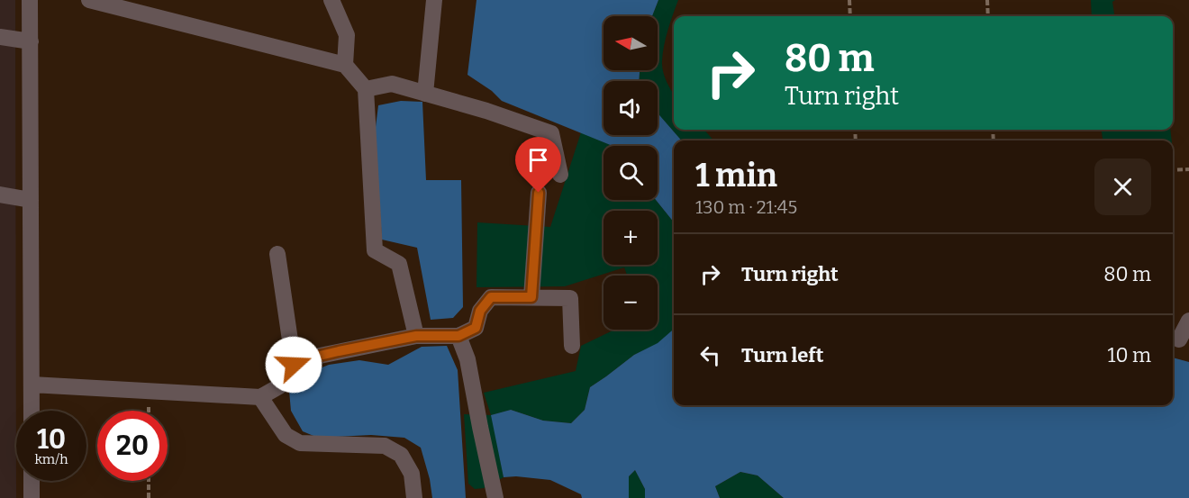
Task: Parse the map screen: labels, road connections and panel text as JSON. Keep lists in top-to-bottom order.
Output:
{
  "north": "left",
  "page": {
    "map_buttons": ["+", "−"],
    "turn": ["80 m", "Turn right"],
    "heading": ["1 min", "130 m · 21:45"],
    "list": [
      {
        "name": "Turn right",
        "value": "80 m"
      },
      {
        "name": "Turn left",
        "value": "10 m"
      }
    ],
    "speed": "10 km/h",
    "limit": "20"
  }
}
